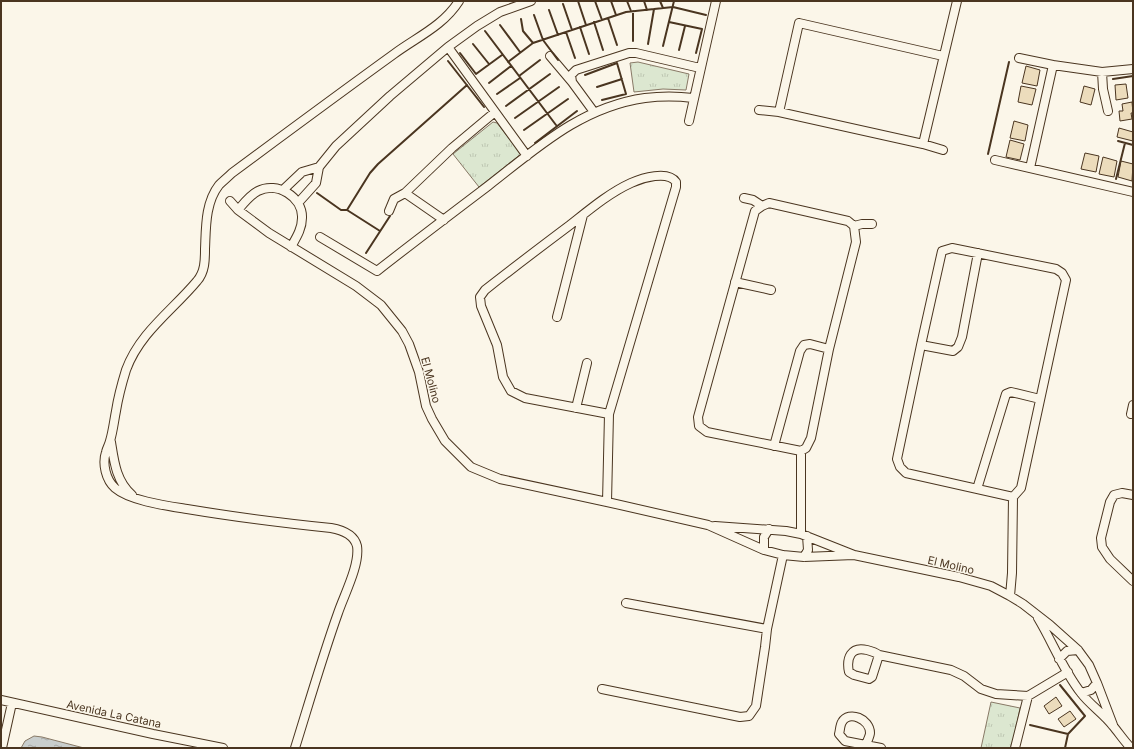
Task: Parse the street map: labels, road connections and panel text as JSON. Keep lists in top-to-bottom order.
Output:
{
  "streets": {
    "street": ["El Molino", "Avenida La Catana"]
  }
}
